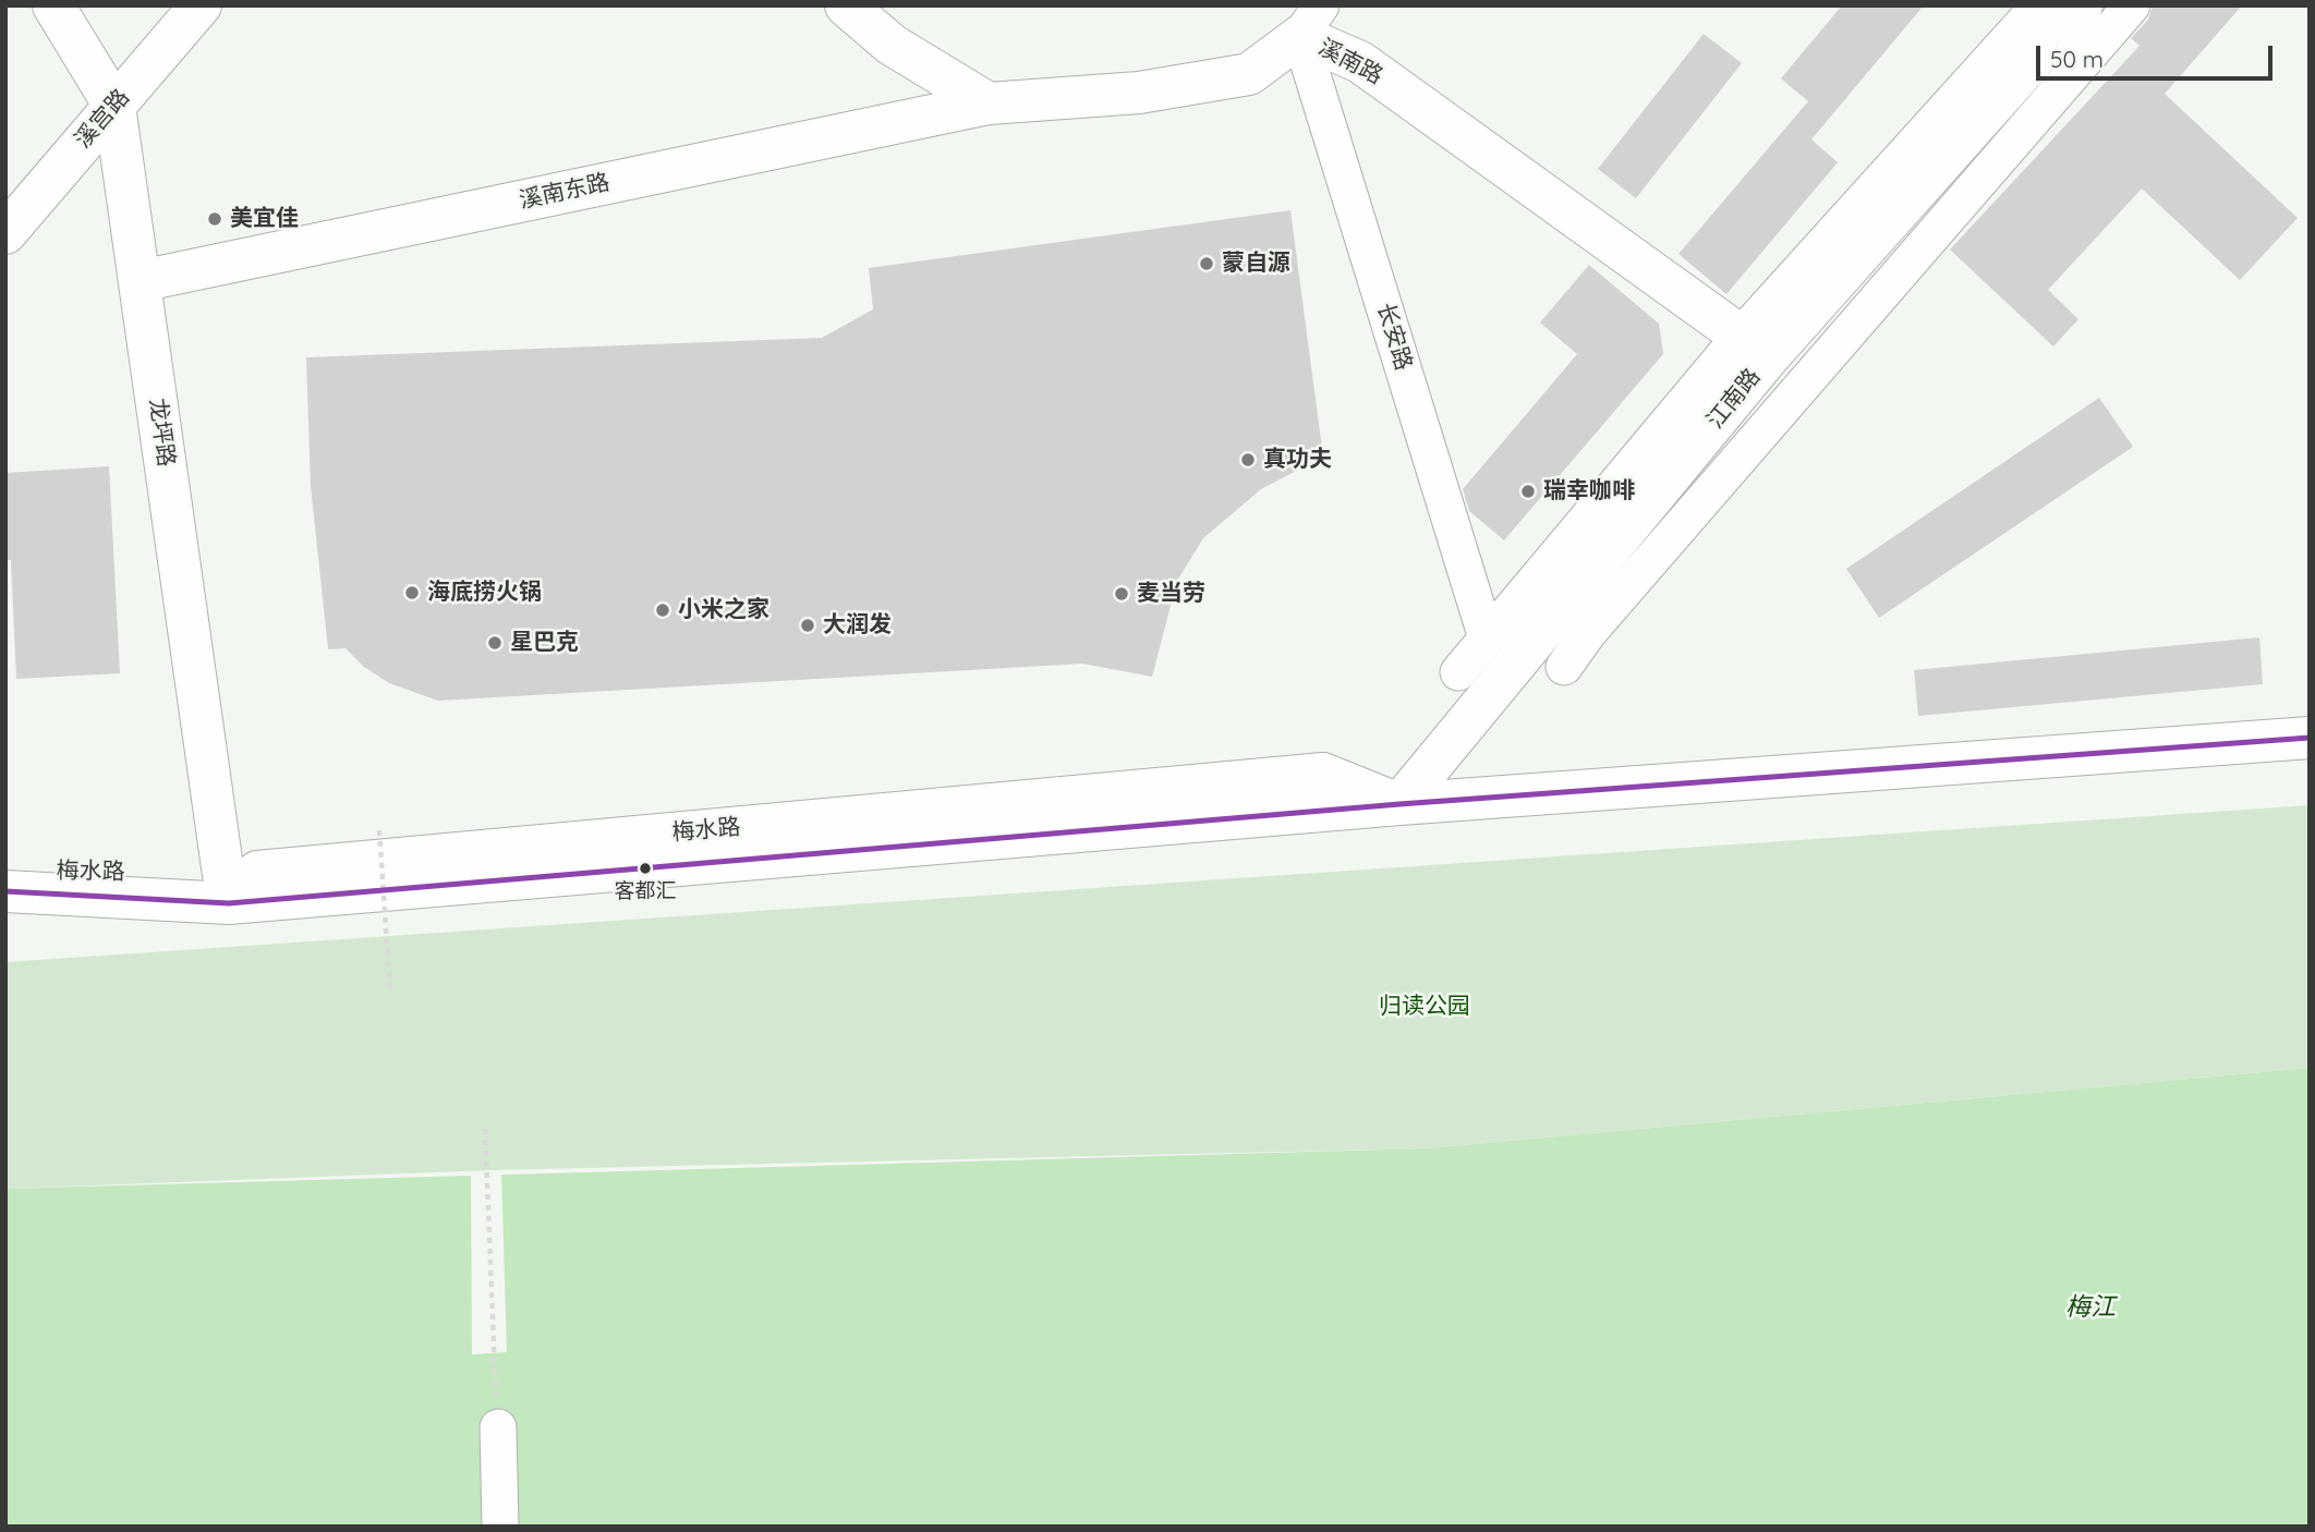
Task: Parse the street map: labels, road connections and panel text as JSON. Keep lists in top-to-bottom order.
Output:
{
  "streets": {
    "street": [
      "溪南路",
      "溪宫路",
      "溪南东路",
      "长安路",
      "江南路",
      "龙坪路",
      "梅水路"
    ]
  },
  "crossings": [
    ["溪南路", "溪南东路"],
    ["溪南路", "长安路"],
    ["溪南路", "江南路"],
    ["溪宫路", "龙坪路"],
    ["溪南东路", "龙坪路"],
    ["江南路", "梅水路"],
    ["龙坪路", "梅水路"]
  ],
  "water": ["梅江"],
  "parks": ["归读公园"],
  "places": [
    "美宜佳",
    "蒙自源",
    "真功夫",
    "瑞幸咖啡",
    "海底捞火锅",
    "麦当劳",
    "小米之家",
    "大润发",
    "星巴克",
    "客都汇"
  ],
  "scale_bar": "50 m"
}
